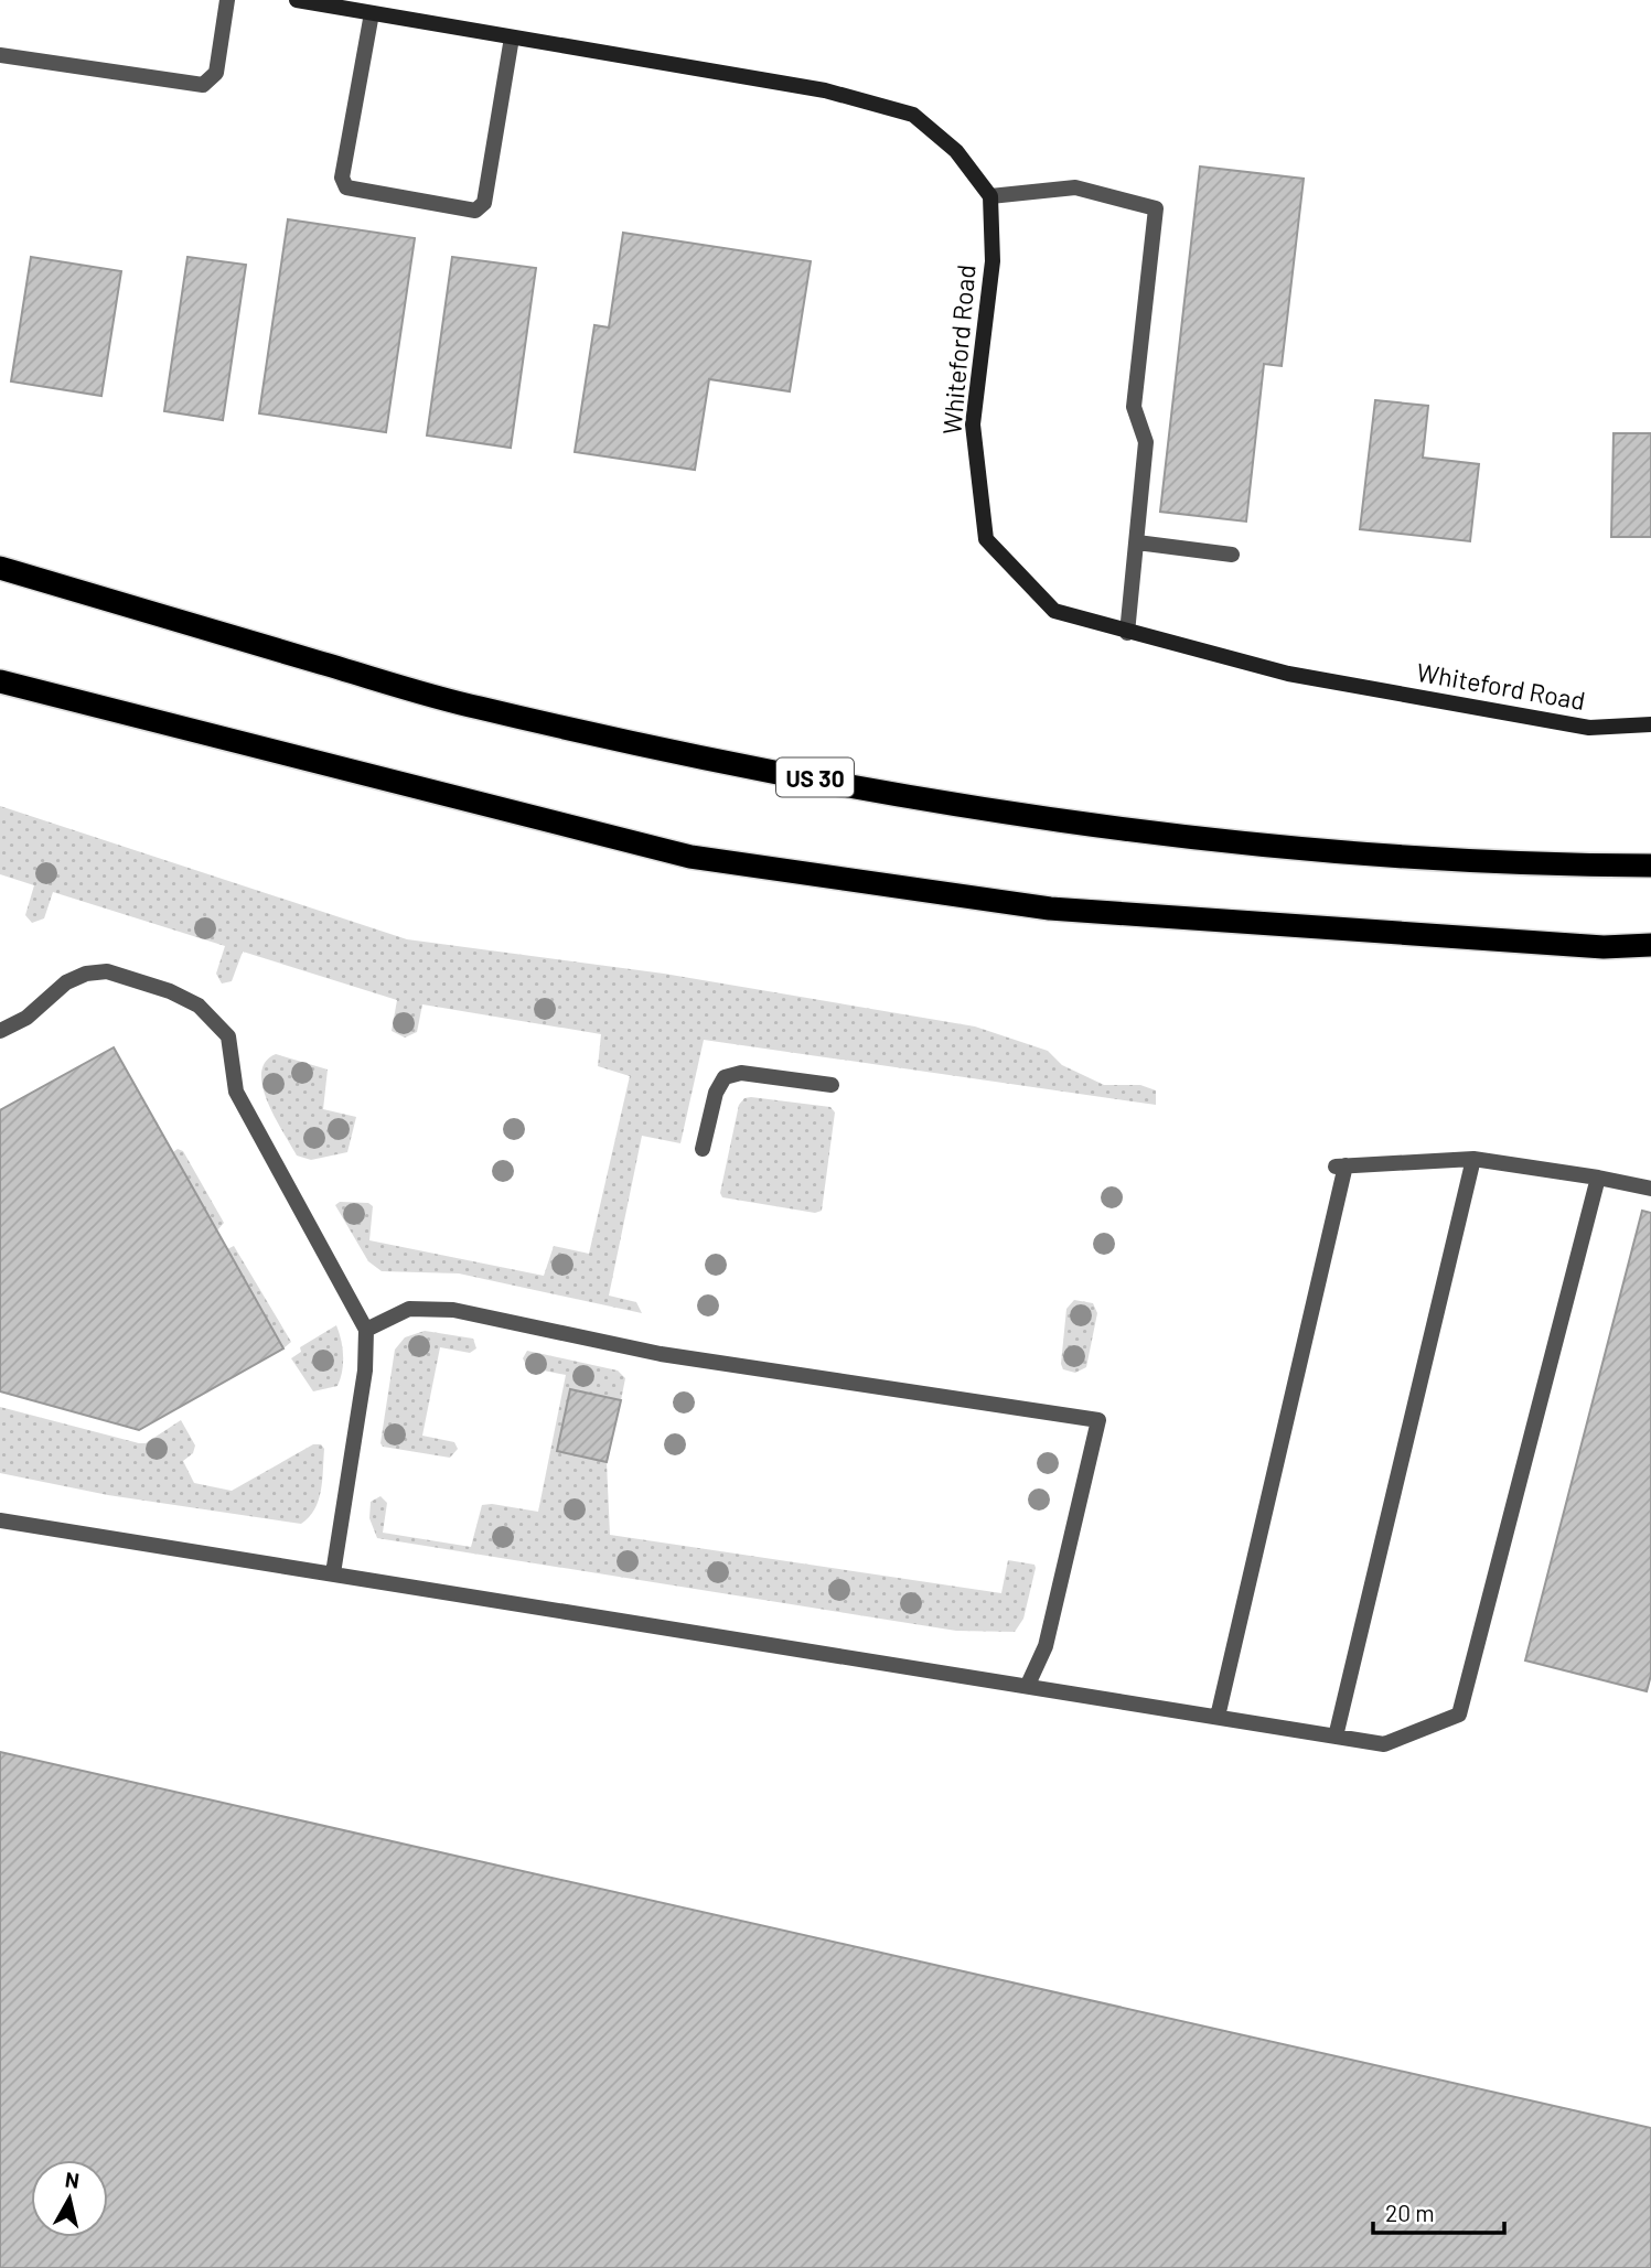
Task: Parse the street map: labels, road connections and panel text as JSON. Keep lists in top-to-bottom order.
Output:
{
  "streets": {
    "highway": ["US 30"],
    "street": ["Whiteford Road"]
  },
  "scale_bar": "20 m",
  "north": "top"
}
